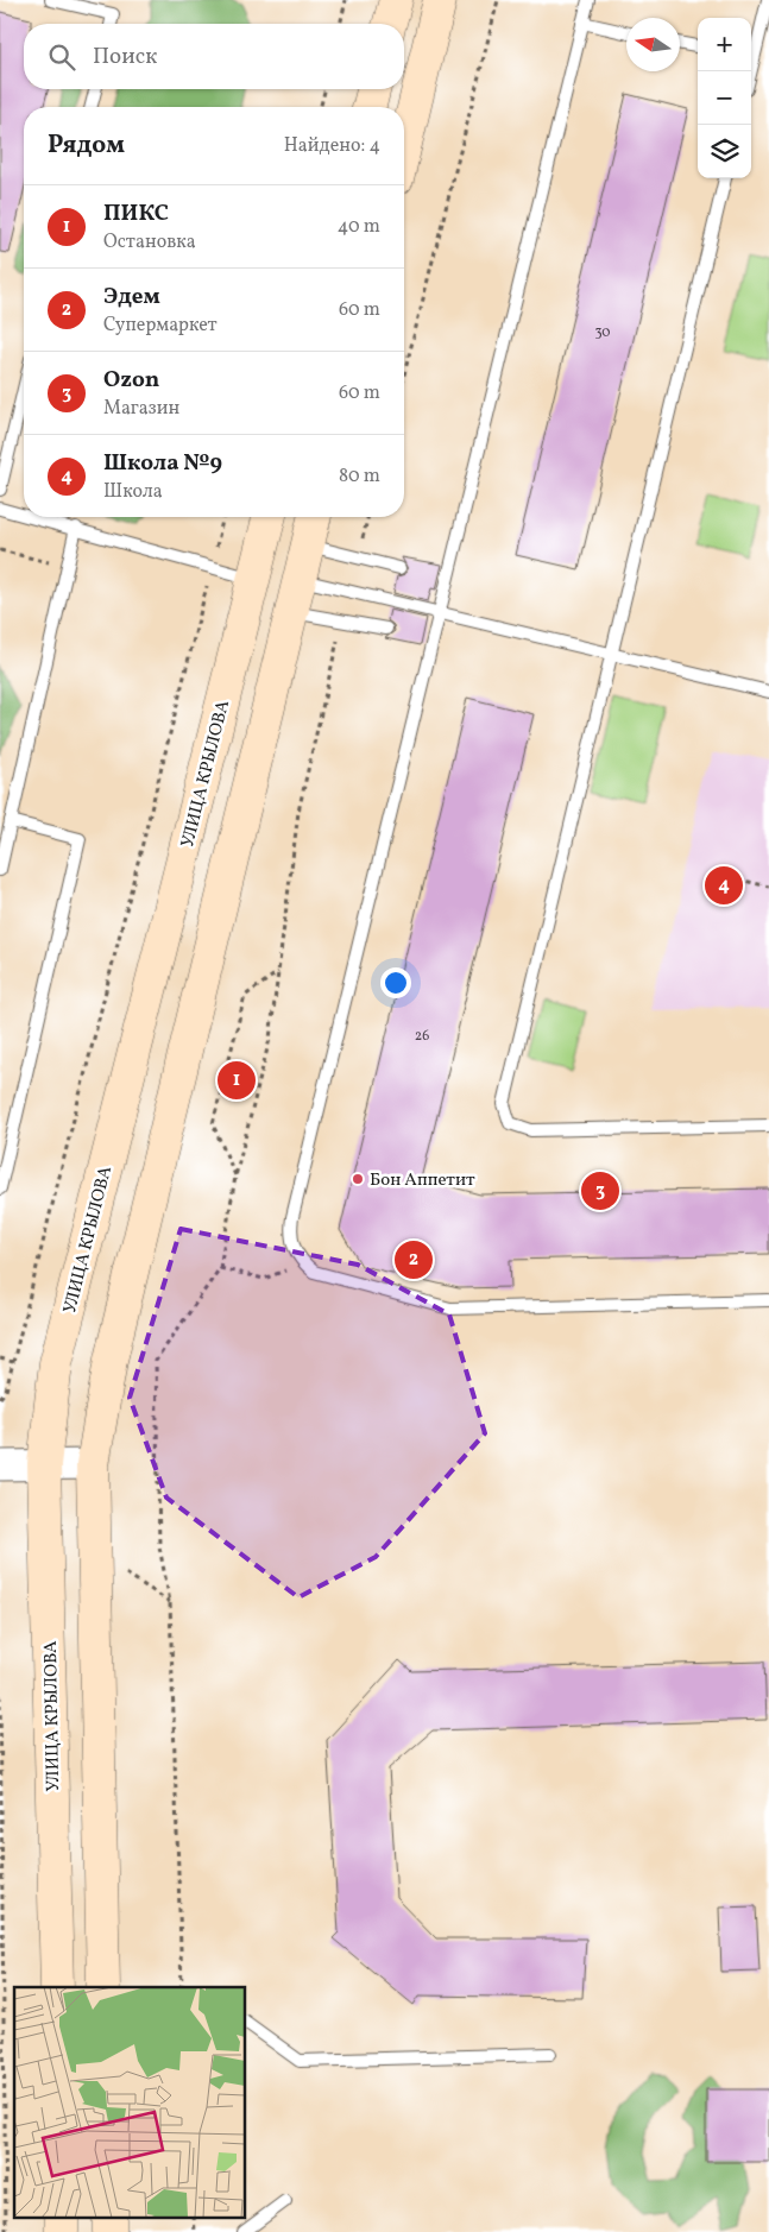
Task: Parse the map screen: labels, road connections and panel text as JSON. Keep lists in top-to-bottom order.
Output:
{
  "streets": {
    "main road": ["УЛИЦА КРЫЛОВА"]
  },
  "places": ["Бон Аппетит"],
  "house_numbers": ["30", "26"],
  "north": "left",
  "page": {
    "map_buttons": ["+", "−"],
    "search": "Поиск",
    "heading": ["Рядом", "Найдено: 4"],
    "list": [
      {
        "mark": "1",
        "name": "ПИКС",
        "note": "Остановка",
        "value": "40 m"
      },
      {
        "mark": "2",
        "name": "Эдем",
        "note": "Супермаркет",
        "value": "60 m"
      },
      {
        "mark": "3",
        "name": "Ozon",
        "note": "Магазин",
        "value": "60 m"
      },
      {
        "mark": "4",
        "name": "Школа №9",
        "note": "Школа",
        "value": "80 m"
      }
    ],
    "pins": [
      "4",
      "1",
      "3",
      "2"
    ]
  }
}
